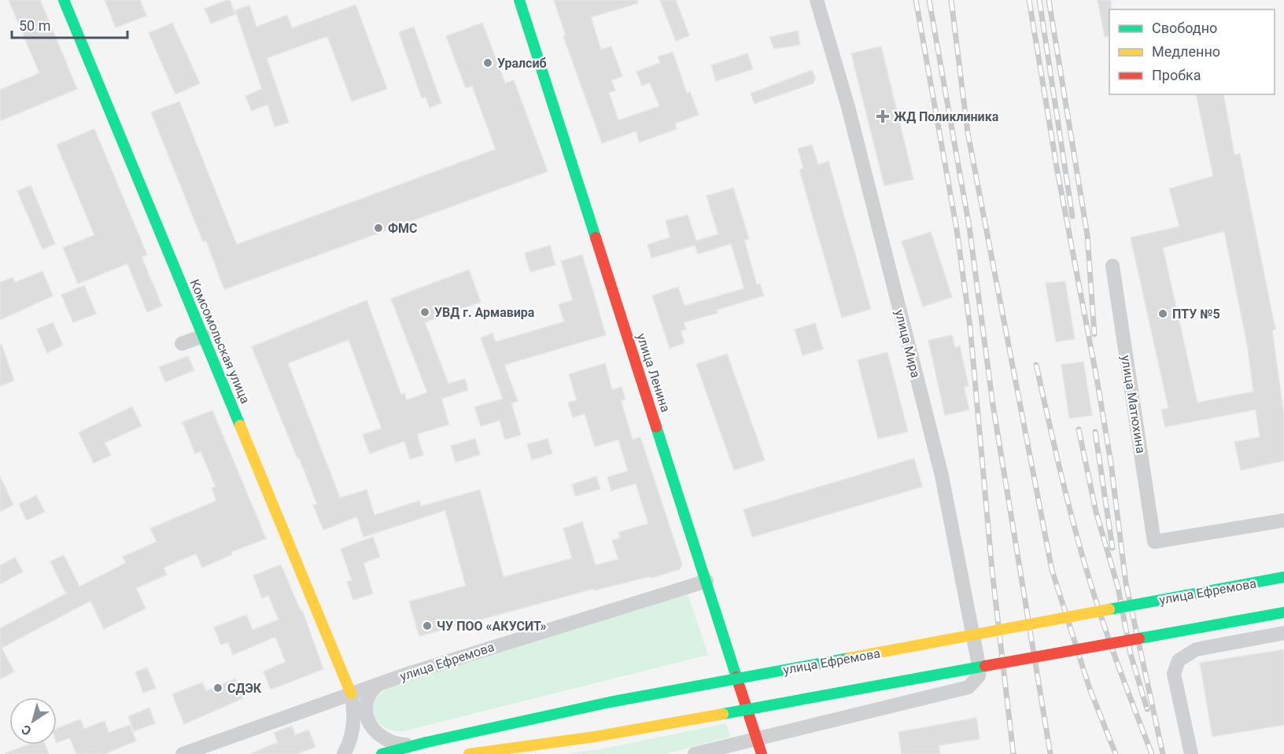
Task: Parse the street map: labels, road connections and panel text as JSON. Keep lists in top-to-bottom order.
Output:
{
  "streets": {
    "main road": ["Комсомольская улица", "улица Ленина", "улица Ефремова"],
    "street": ["улица Мира", "улица Матюхина"]
  },
  "crossings": [
    ["Комсомольская улица", "улица Ефремова"],
    ["улица Мира", "улица Ленина"],
    ["улица Ленина", "улица Ефремова"]
  ],
  "places": {
    "other": [
      "Уралсиб",
      "ФМС",
      "УВД г. Армавира",
      "ПТУ №5",
      "ЧУ ПОО «АКУСИТ»",
      "СДЭК"
    ],
    "health": ["ЖД Поликлиника"]
  },
  "legend": ["Свободно", "Медленно", "Пробка"],
  "scale_bar": "50 m",
  "north": "bottom left"
}
